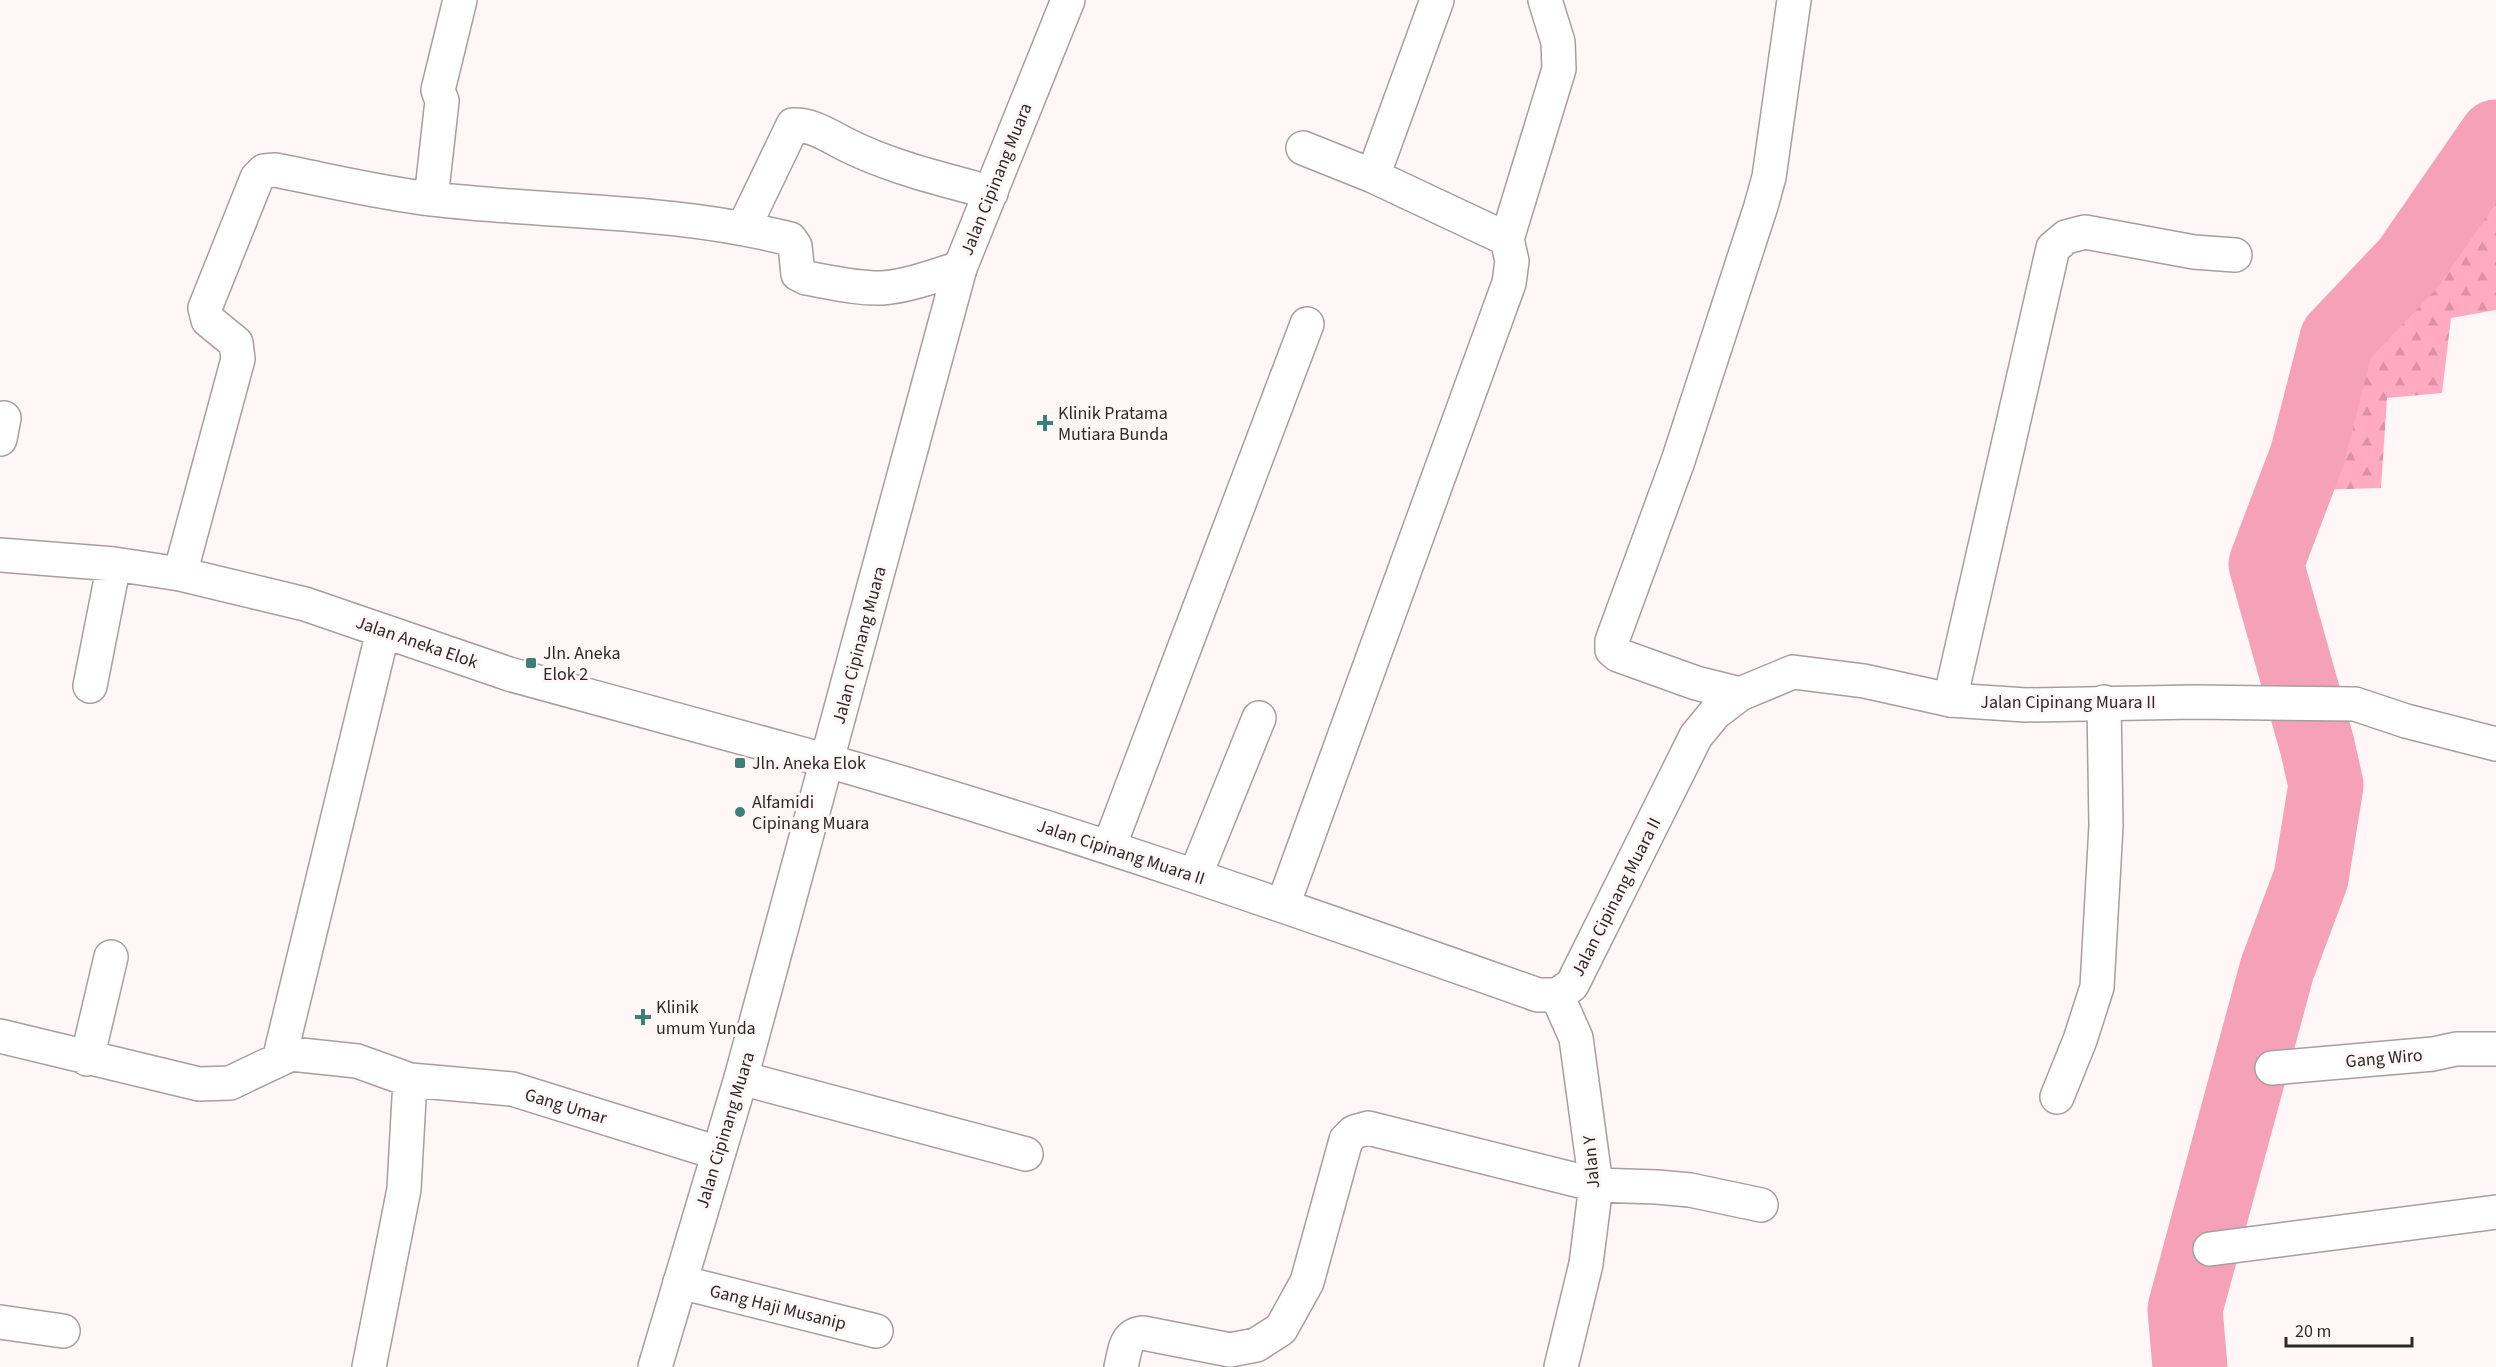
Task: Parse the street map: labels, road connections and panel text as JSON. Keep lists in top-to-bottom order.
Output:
{
  "streets": {
    "street": [
      "Jalan Cipinang Muara",
      "Jalan Aneka Elok",
      "Jalan Cipinang Muara II",
      "Gang Wiro",
      "Gang Umar",
      "Jalan Y",
      "Gang Haji Musanip"
    ]
  },
  "crossings": [
    ["Jalan Cipinang Muara", "Jalan Aneka Elok"],
    ["Jalan Cipinang Muara", "Jalan Cipinang Muara II"],
    ["Jalan Cipinang Muara", "Gang Umar"],
    ["Jalan Cipinang Muara", "Gang Haji Musanip"],
    ["Jalan Aneka Elok", "Jalan Cipinang Muara II"],
    ["Jalan Cipinang Muara II", "Jalan Y"]
  ],
  "places": {
    "health": ["Klinik Pratama Mutiara Bunda", "Klinik umum Yunda"],
    "transit": ["Jln. Aneka Elok 2", "Jln. Aneka Elok"],
    "other": ["Alfamidi Cipinang Muara"]
  },
  "scale_bar": "20 m"
}
